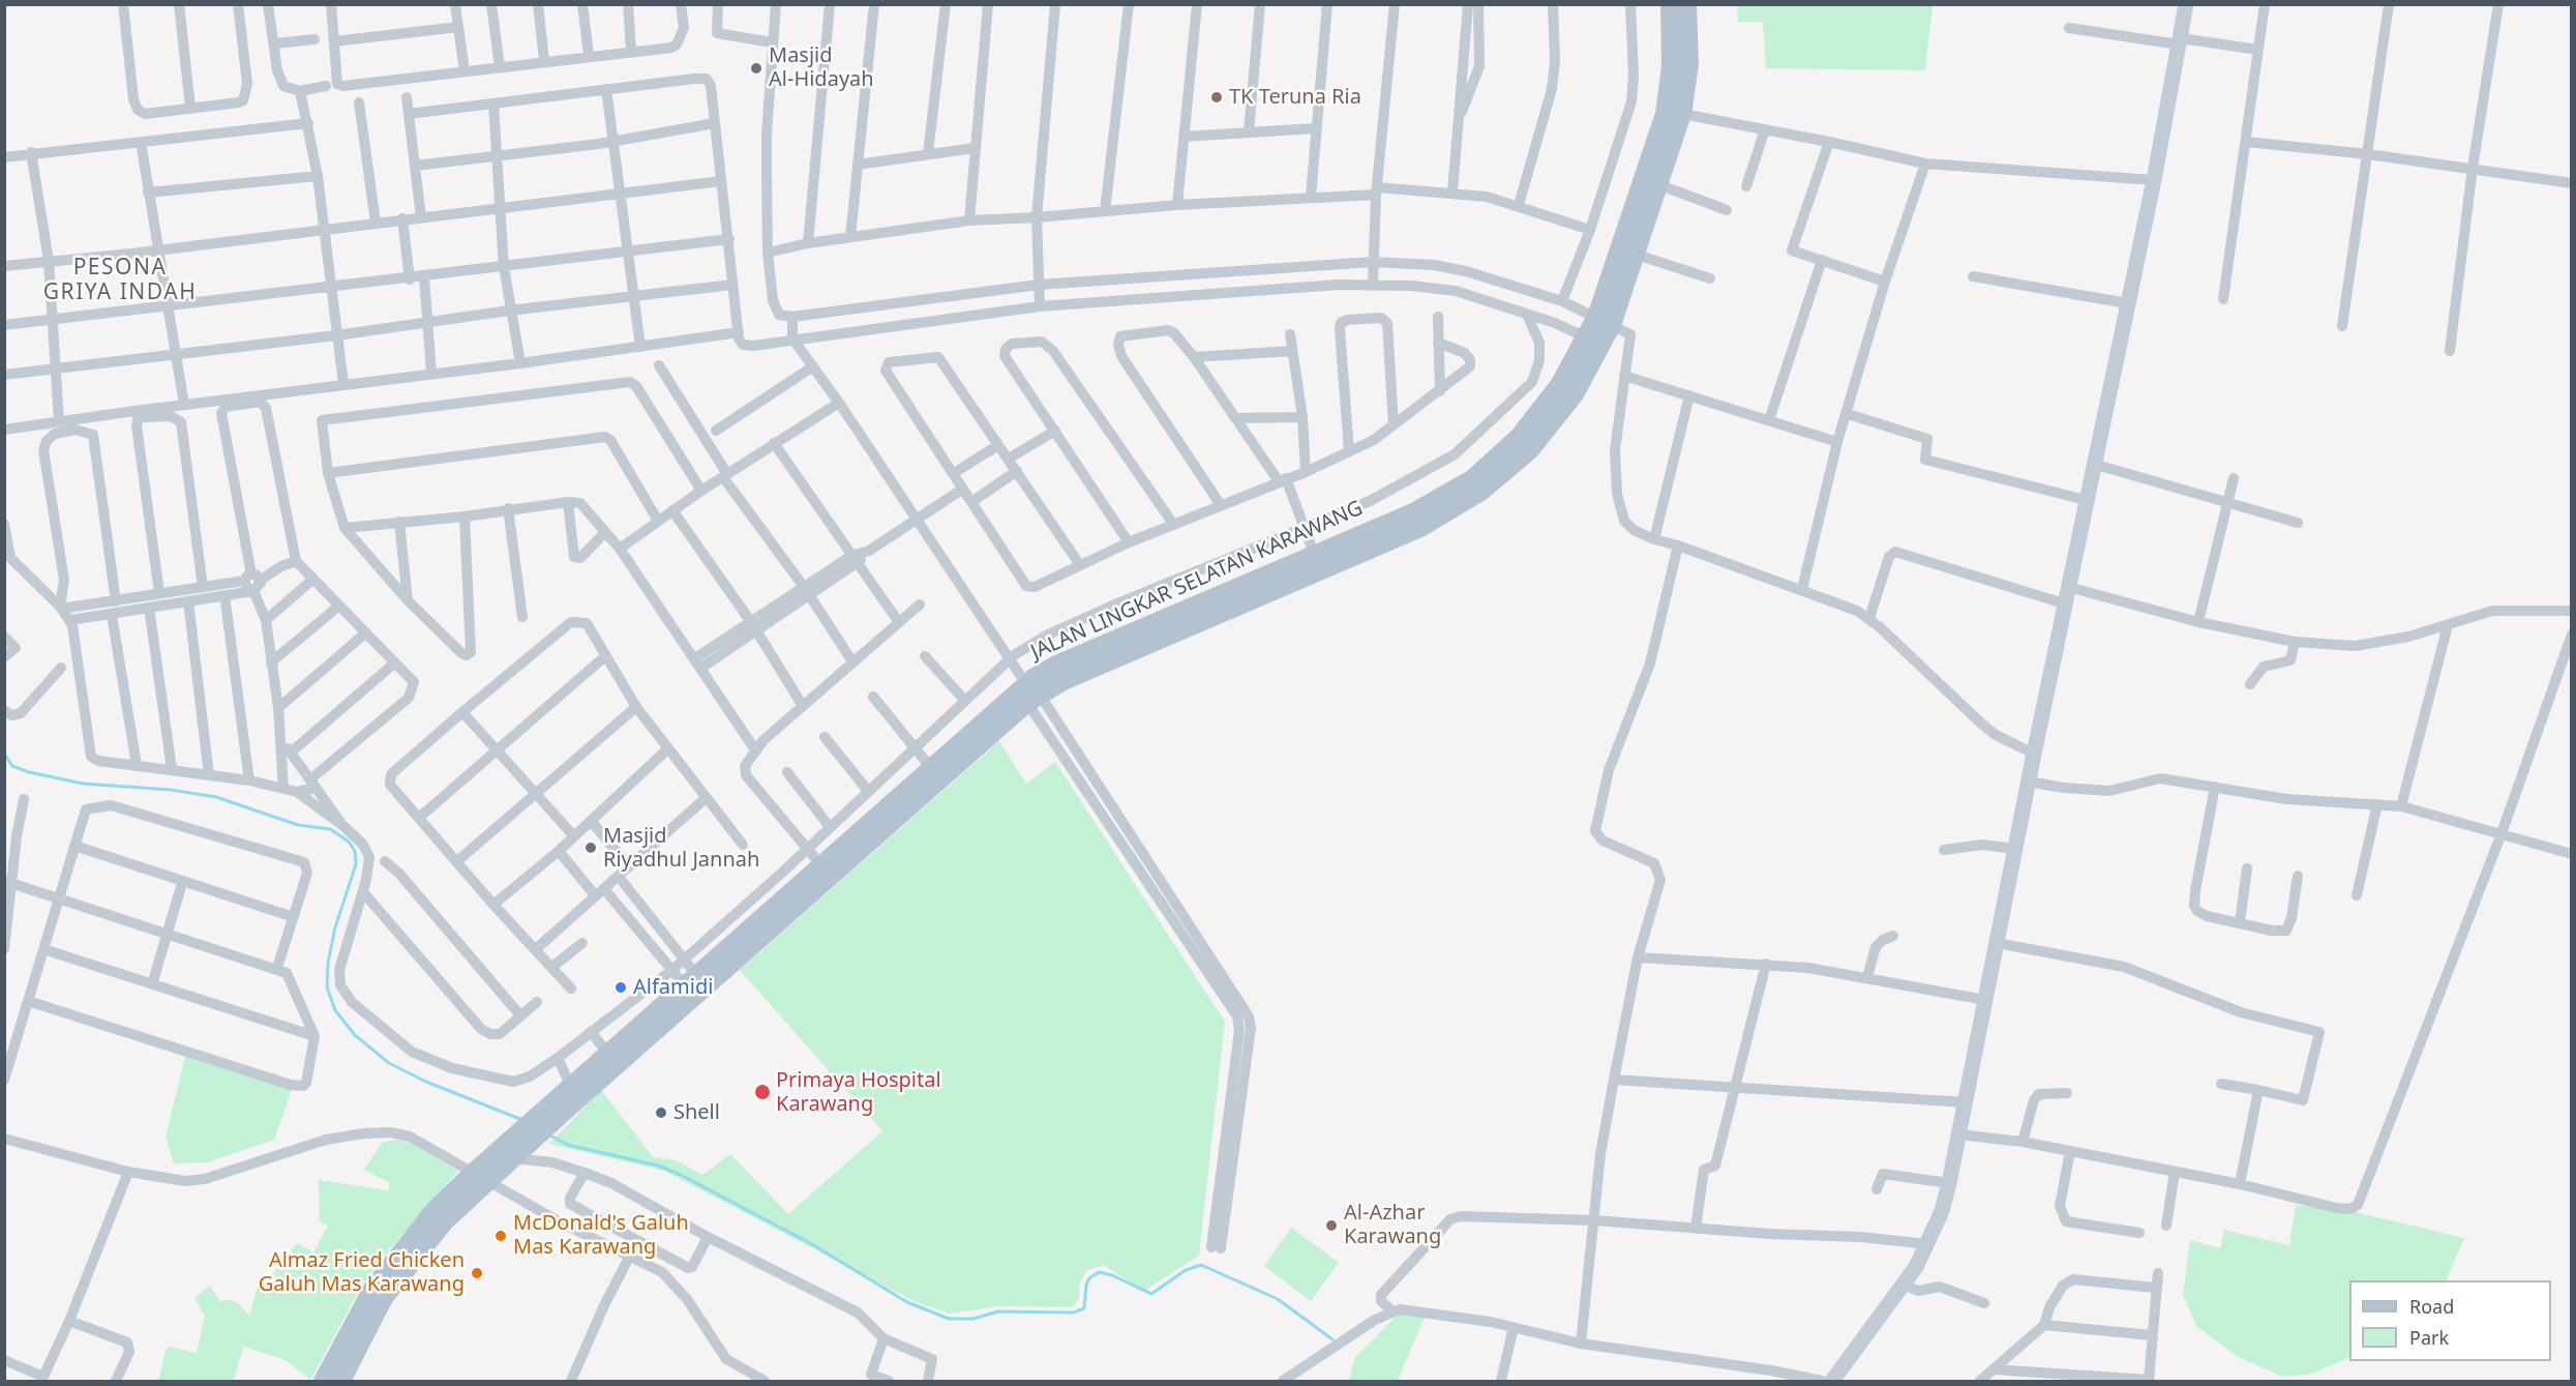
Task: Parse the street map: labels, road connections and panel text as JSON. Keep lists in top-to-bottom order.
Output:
{
  "streets": {
    "main road": ["JALAN LINGKAR SELATAN KARAWANG"]
  },
  "districts": ["PESONA GRIYA INDAH"],
  "places": [
    "Masjid Al-Hidayah",
    "TK Teruna Ria",
    "Masjid Riyadhul Jannah",
    "Alfamidi",
    "Primaya Hospital Karawang",
    "Shell",
    "Al-Azhar Karawang",
    "McDonald's Galuh Mas Karawang",
    "Almaz Fried Chicken Galuh Mas Karawang"
  ],
  "legend": ["Road", "Park"]
}
